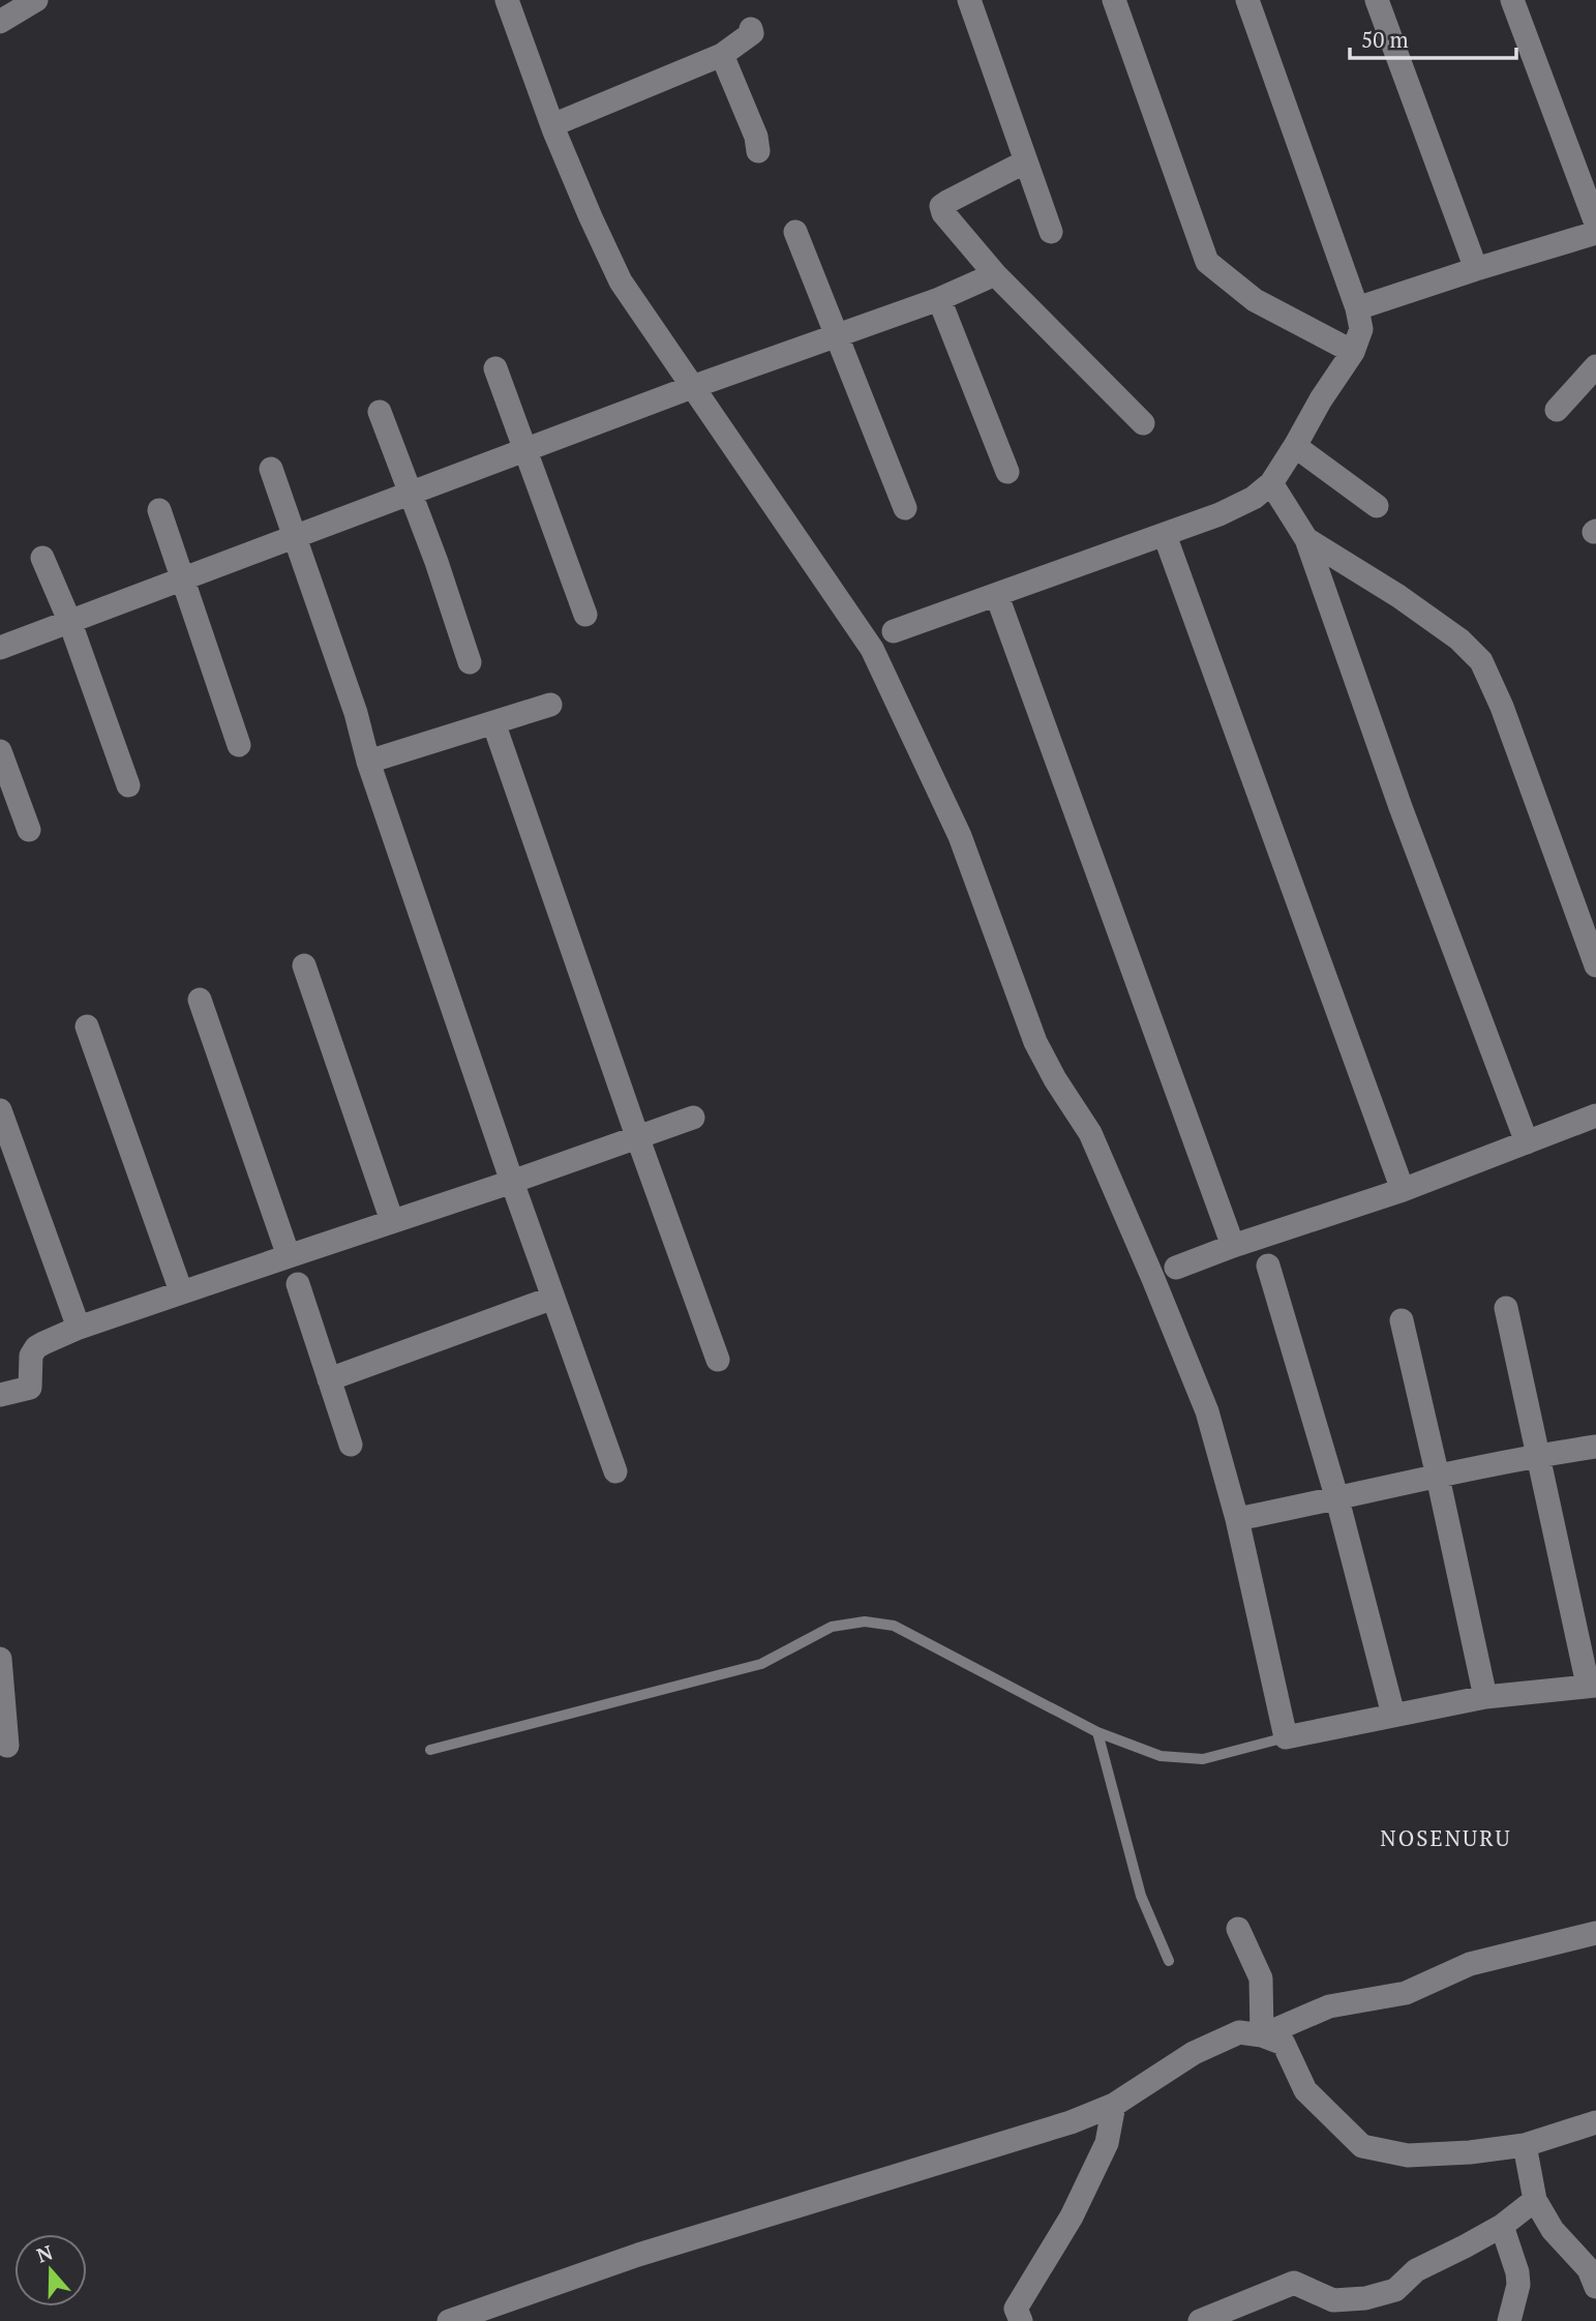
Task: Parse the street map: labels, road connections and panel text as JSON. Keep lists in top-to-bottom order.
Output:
{
  "districts": ["NOSENURU"],
  "scale_bar": "50 m",
  "north": "top"
}
